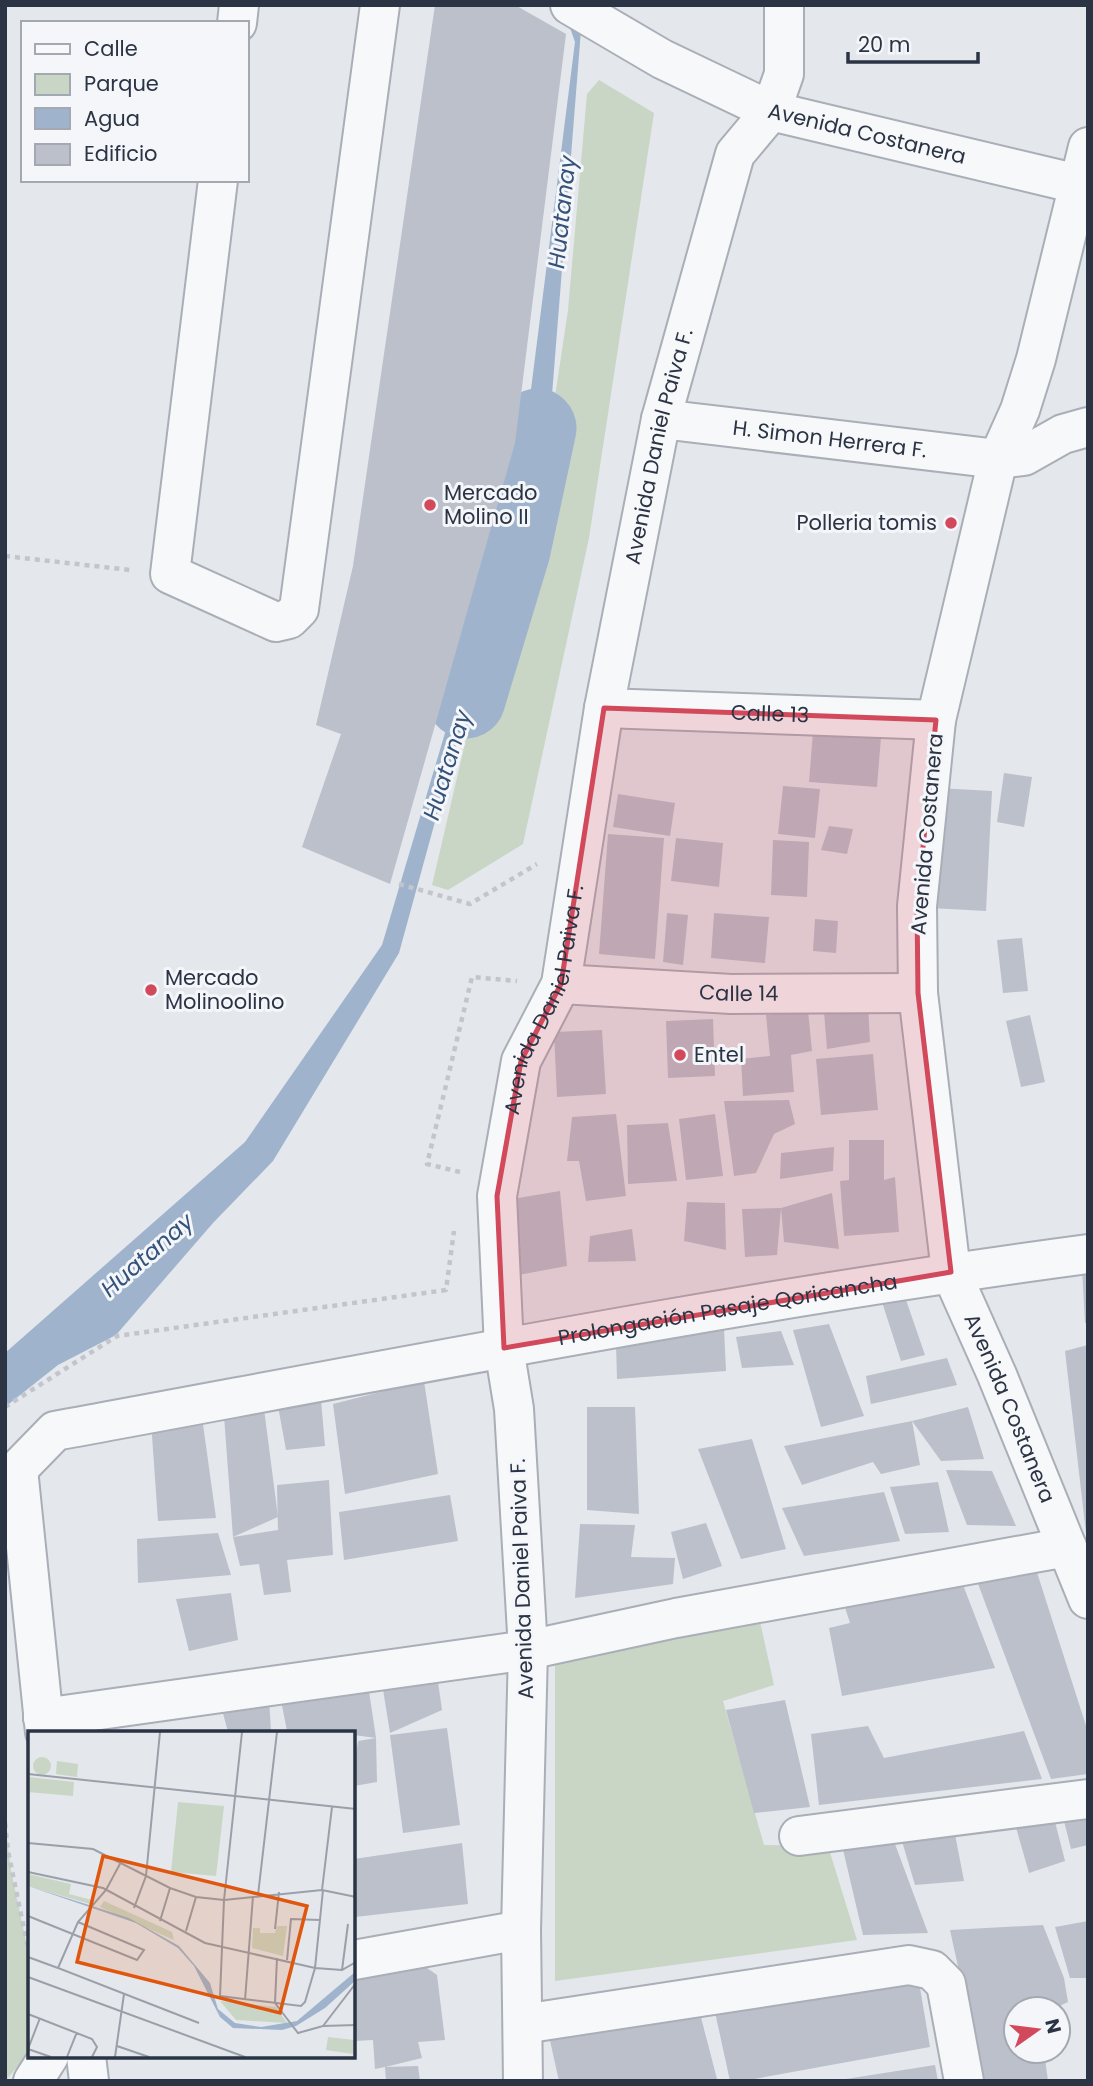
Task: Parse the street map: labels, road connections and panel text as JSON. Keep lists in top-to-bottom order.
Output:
{
  "streets": {
    "street": [
      "Avenida Costanera",
      "H. Simon Herrera F.",
      "Avenida Daniel Paiva F.",
      "Calle 13",
      "Calle 14",
      "Prolongación Pasaje Qoricancha"
    ]
  },
  "crossings": [
    ["Avenida Costanera", "H. Simon Herrera F."],
    ["Avenida Costanera", "Avenida Daniel Paiva F."],
    ["Avenida Costanera", "Calle 13"],
    ["Avenida Costanera", "Calle 14"],
    ["Avenida Costanera", "Prolongación Pasaje Qoricancha"],
    ["H. Simon Herrera F.", "Avenida Daniel Paiva F."],
    ["Avenida Daniel Paiva F.", "Calle 13"],
    ["Avenida Daniel Paiva F.", "Calle 14"],
    ["Avenida Daniel Paiva F.", "Prolongación Pasaje Qoricancha"]
  ],
  "water": ["Huatanay"],
  "places": [
    "Mercado Molino II",
    "Polleria tomis",
    "Mercado Molinoolino",
    "Entel"
  ],
  "legend": [
    "Calle",
    "Parque",
    "Agua",
    "Edificio"
  ],
  "scale_bar": "20 m",
  "north": "right"
}
